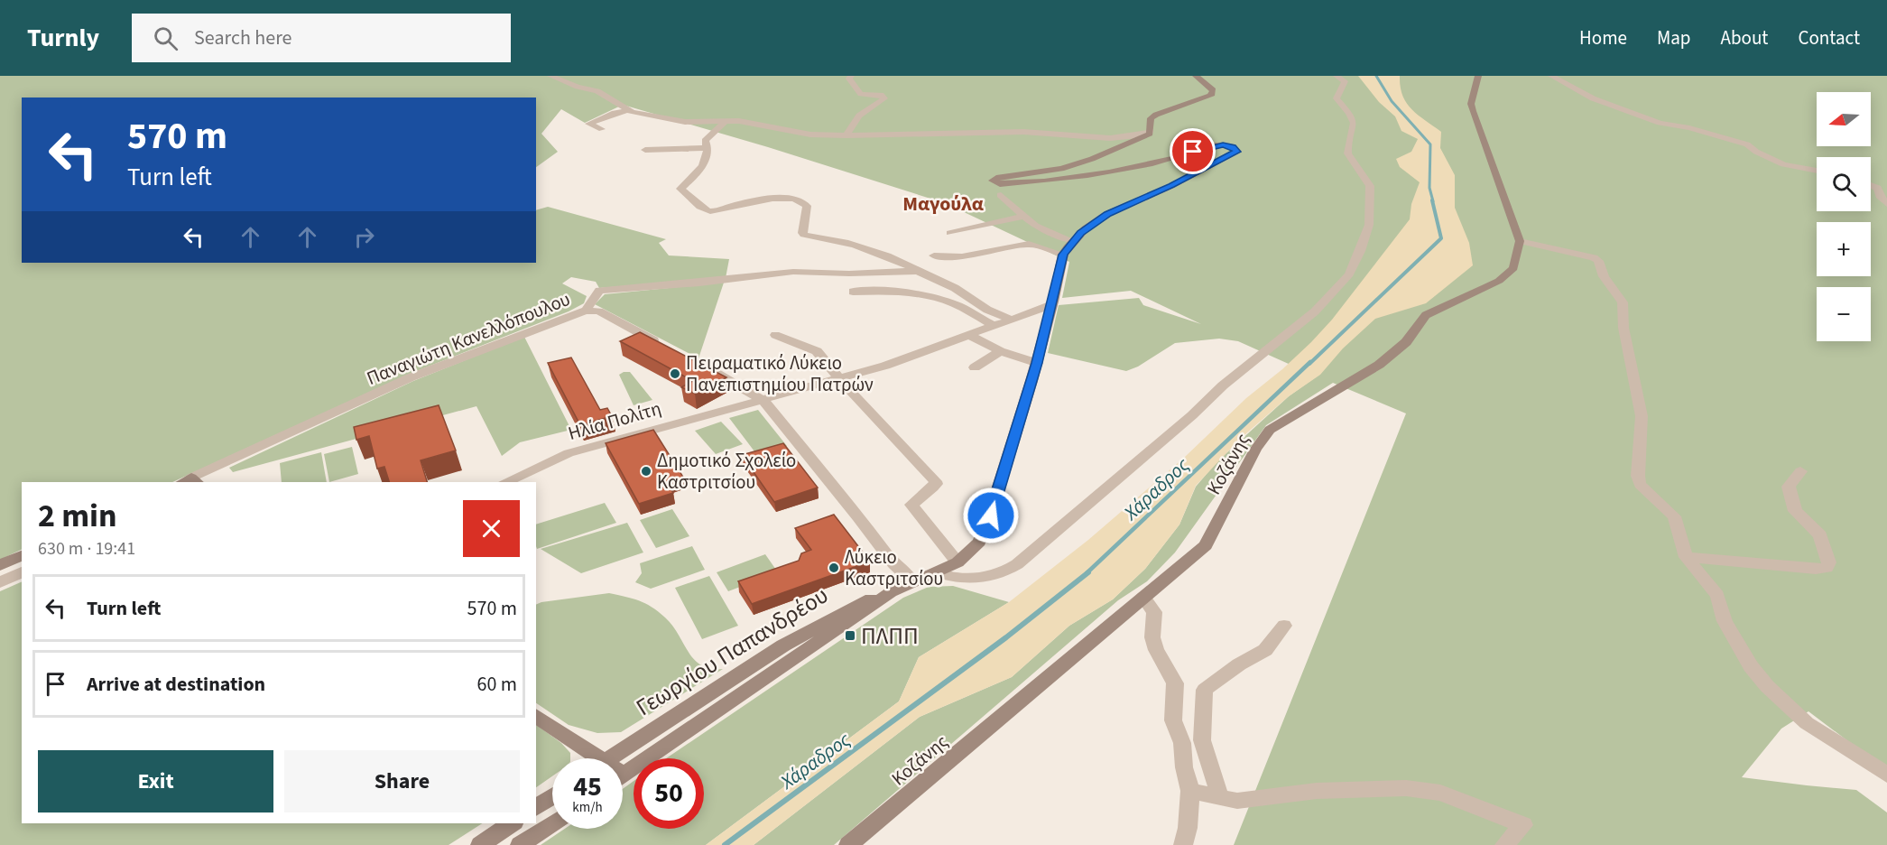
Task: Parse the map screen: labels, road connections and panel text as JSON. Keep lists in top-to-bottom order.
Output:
{
  "streets": {
    "main road": ["Κοζάνης", "Γεωργίου Παπανδρέου"],
    "street": ["Παναγιώτη Κανελλόπουλου", "Ηλία Πολίτη"]
  },
  "crossings": [
    ["Παναγιώτη Κανελλόπουλου", "Ηλία Πολίτη"]
  ],
  "districts": ["Μαγούλα"],
  "water": ["Χάραδρος"],
  "places": {
    "other": ["Πειραματικό Λύκειο Πανεπιστημίου Πατρών", "Δημοτικό Σχολείο Καστριτσίου", "Λύκειο Καστριτσίου"],
    "transit": ["ΠΛΠΠ"]
  },
  "north": "left",
  "page": {
    "header": "Turnly",
    "search": "Search here",
    "nav": [
      "Home",
      "Map",
      "About",
      "Contact"
    ],
    "map_buttons": ["+", "−"],
    "turn": ["570 m", "Turn left"],
    "heading": ["2 min", "630 m · 19:41"],
    "list": [
      {
        "name": "Turn left",
        "value": "570 m"
      },
      {
        "name": "Arrive at destination",
        "value": "60 m"
      }
    ],
    "buttons": ["Exit", "Share"],
    "speed": "45 km/h",
    "limit": "50"
  }
}
